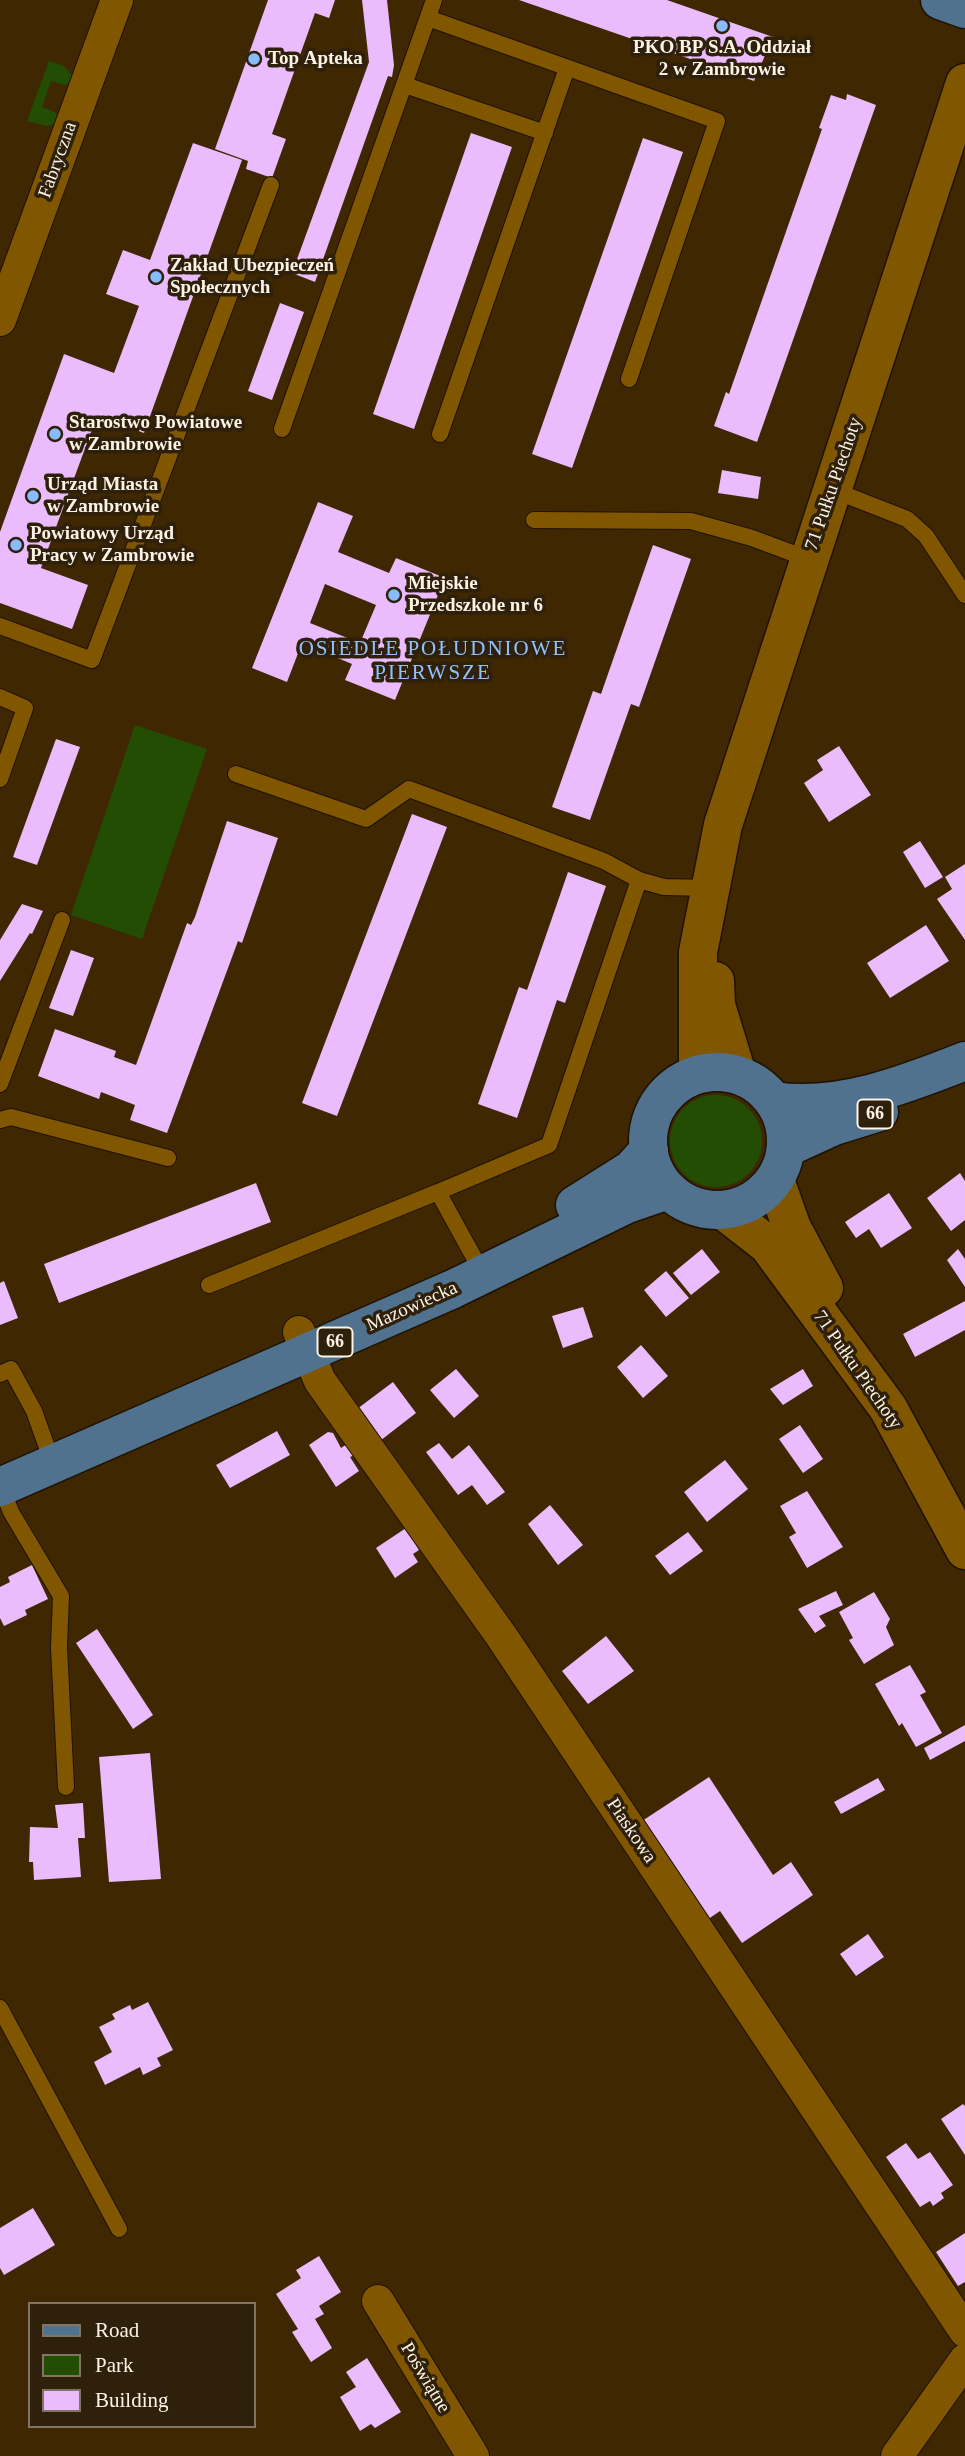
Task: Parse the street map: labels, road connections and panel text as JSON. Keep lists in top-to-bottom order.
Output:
{
  "streets": {
    "main road": ["66", "Mazowiecka"],
    "street": [
      "Fabryczna",
      "71 Pułku Piechoty",
      "Piaskowa",
      "Poświątne"
    ]
  },
  "crossings": [
    ["71 Pułku Piechoty", "66"],
    ["71 Pułku Piechoty", "Mazowiecka"],
    ["66", "Mazowiecka"],
    ["Mazowiecka", "Piaskowa"]
  ],
  "districts": ["OSIEDLE POŁUDNIOWE PIERWSZE"],
  "places": [
    "PKO BP S.A. Oddział 2 w Zambrowie",
    "Top Apteka",
    "Zakład Ubezpieczeń Społecznych",
    "Starostwo Powiatowe w Zambrowie",
    "Urząd Miasta w Zambrowie",
    "Powiatowy Urząd Pracy w Zambrowie",
    "Miejskie Przedszkole nr 6"
  ],
  "legend": ["Road", "Park", "Building"]
}
